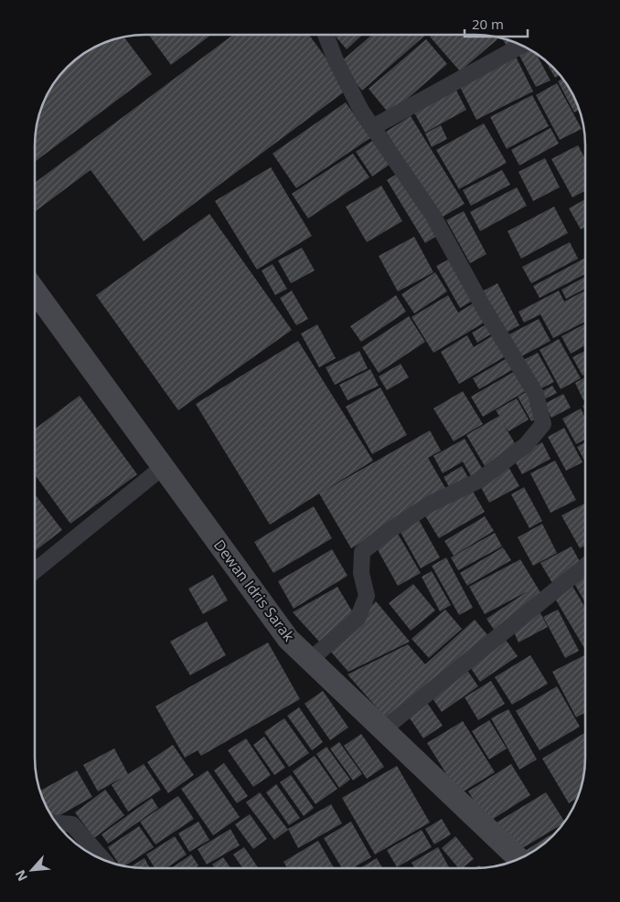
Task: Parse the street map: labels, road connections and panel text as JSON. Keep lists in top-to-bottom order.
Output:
{
  "streets": {
    "main road": ["Dewan Idris Sarak"]
  },
  "scale_bar": "20 m",
  "north": "bottom left"
}
